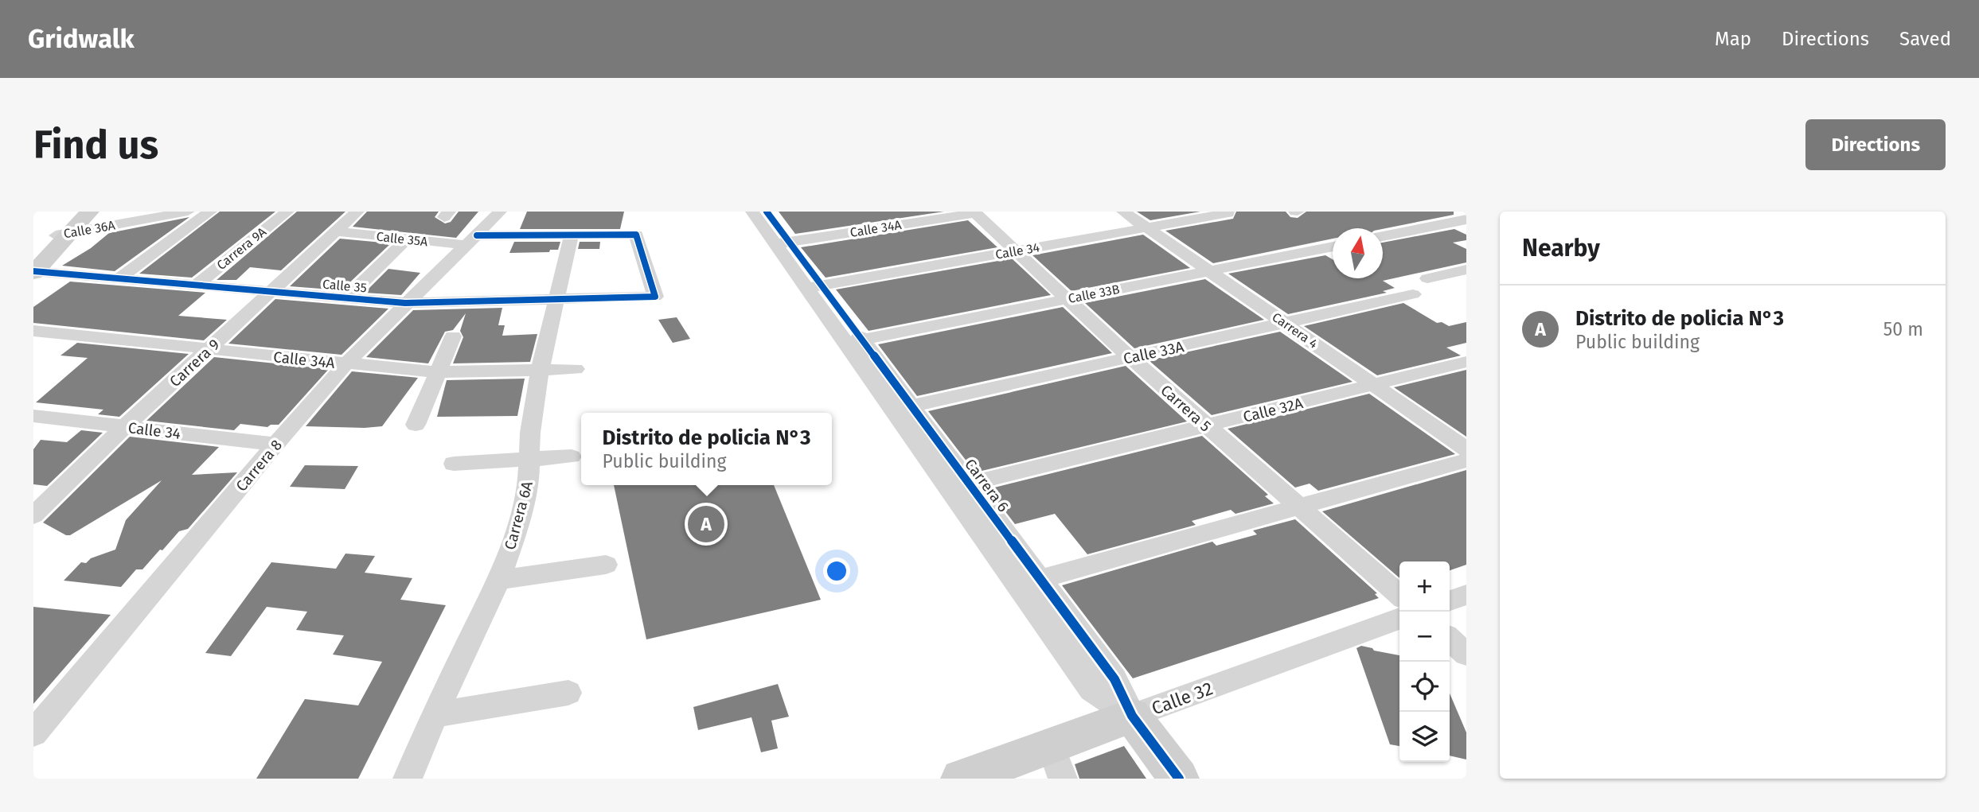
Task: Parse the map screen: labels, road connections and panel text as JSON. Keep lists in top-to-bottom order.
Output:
{
  "streets": {
    "main road": ["Carrera 6", "Calle 32"],
    "street": [
      "Calle 34A",
      "Calle 36A",
      "Calle 35A",
      "Carrera 9A",
      "Calle 34",
      "Calle 35",
      "Calle 33B",
      "Carrera 4",
      "Calle 33A",
      "Carrera 9",
      "Carrera 5",
      "Calle 32A",
      "Carrera 8",
      "Carrera 6A"
    ]
  },
  "crossings": [
    ["Calle 34A", "Carrera 9"],
    ["Calle 34A", "Carrera 5"],
    ["Calle 34A", "Carrera 8"],
    ["Calle 34A", "Carrera 6"],
    ["Calle 34A", "Carrera 6A"],
    ["Calle 35A", "Calle 35"],
    ["Calle 35A", "Carrera 9"],
    ["Calle 35A", "Carrera 8"],
    ["Calle 35A", "Carrera 6A"],
    ["Carrera 9A", "Calle 35"],
    ["Calle 34", "Carrera 4"],
    ["Calle 34", "Carrera 9"],
    ["Calle 34", "Carrera 5"],
    ["Calle 34", "Carrera 8"],
    ["Calle 34", "Carrera 6"],
    ["Calle 35", "Carrera 9"],
    ["Calle 35", "Carrera 8"],
    ["Calle 35", "Carrera 6A"],
    ["Calle 33B", "Carrera 4"],
    ["Calle 33B", "Carrera 5"],
    ["Calle 33B", "Carrera 6"],
    ["Carrera 4", "Calle 33A"],
    ["Carrera 4", "Calle 32A"],
    ["Calle 33A", "Carrera 5"],
    ["Calle 33A", "Carrera 6"],
    ["Carrera 5", "Calle 32A"],
    ["Calle 32A", "Carrera 6"],
    ["Carrera 6", "Calle 32"]
  ],
  "north": "top",
  "page": {
    "header": "Gridwalk",
    "nav": ["Map", "Directions", "Saved"],
    "buttons": "Directions",
    "title": "Find us",
    "heading": "Nearby",
    "list": [
      {
        "mark": "A",
        "name": "Distrito de policia N°3",
        "note": "Public building",
        "value": "50 m"
      }
    ],
    "popup": ["Distrito de policia N°3", "Public building"],
    "pins": "A",
    "map_buttons": ["+", "−"]
  }
}
